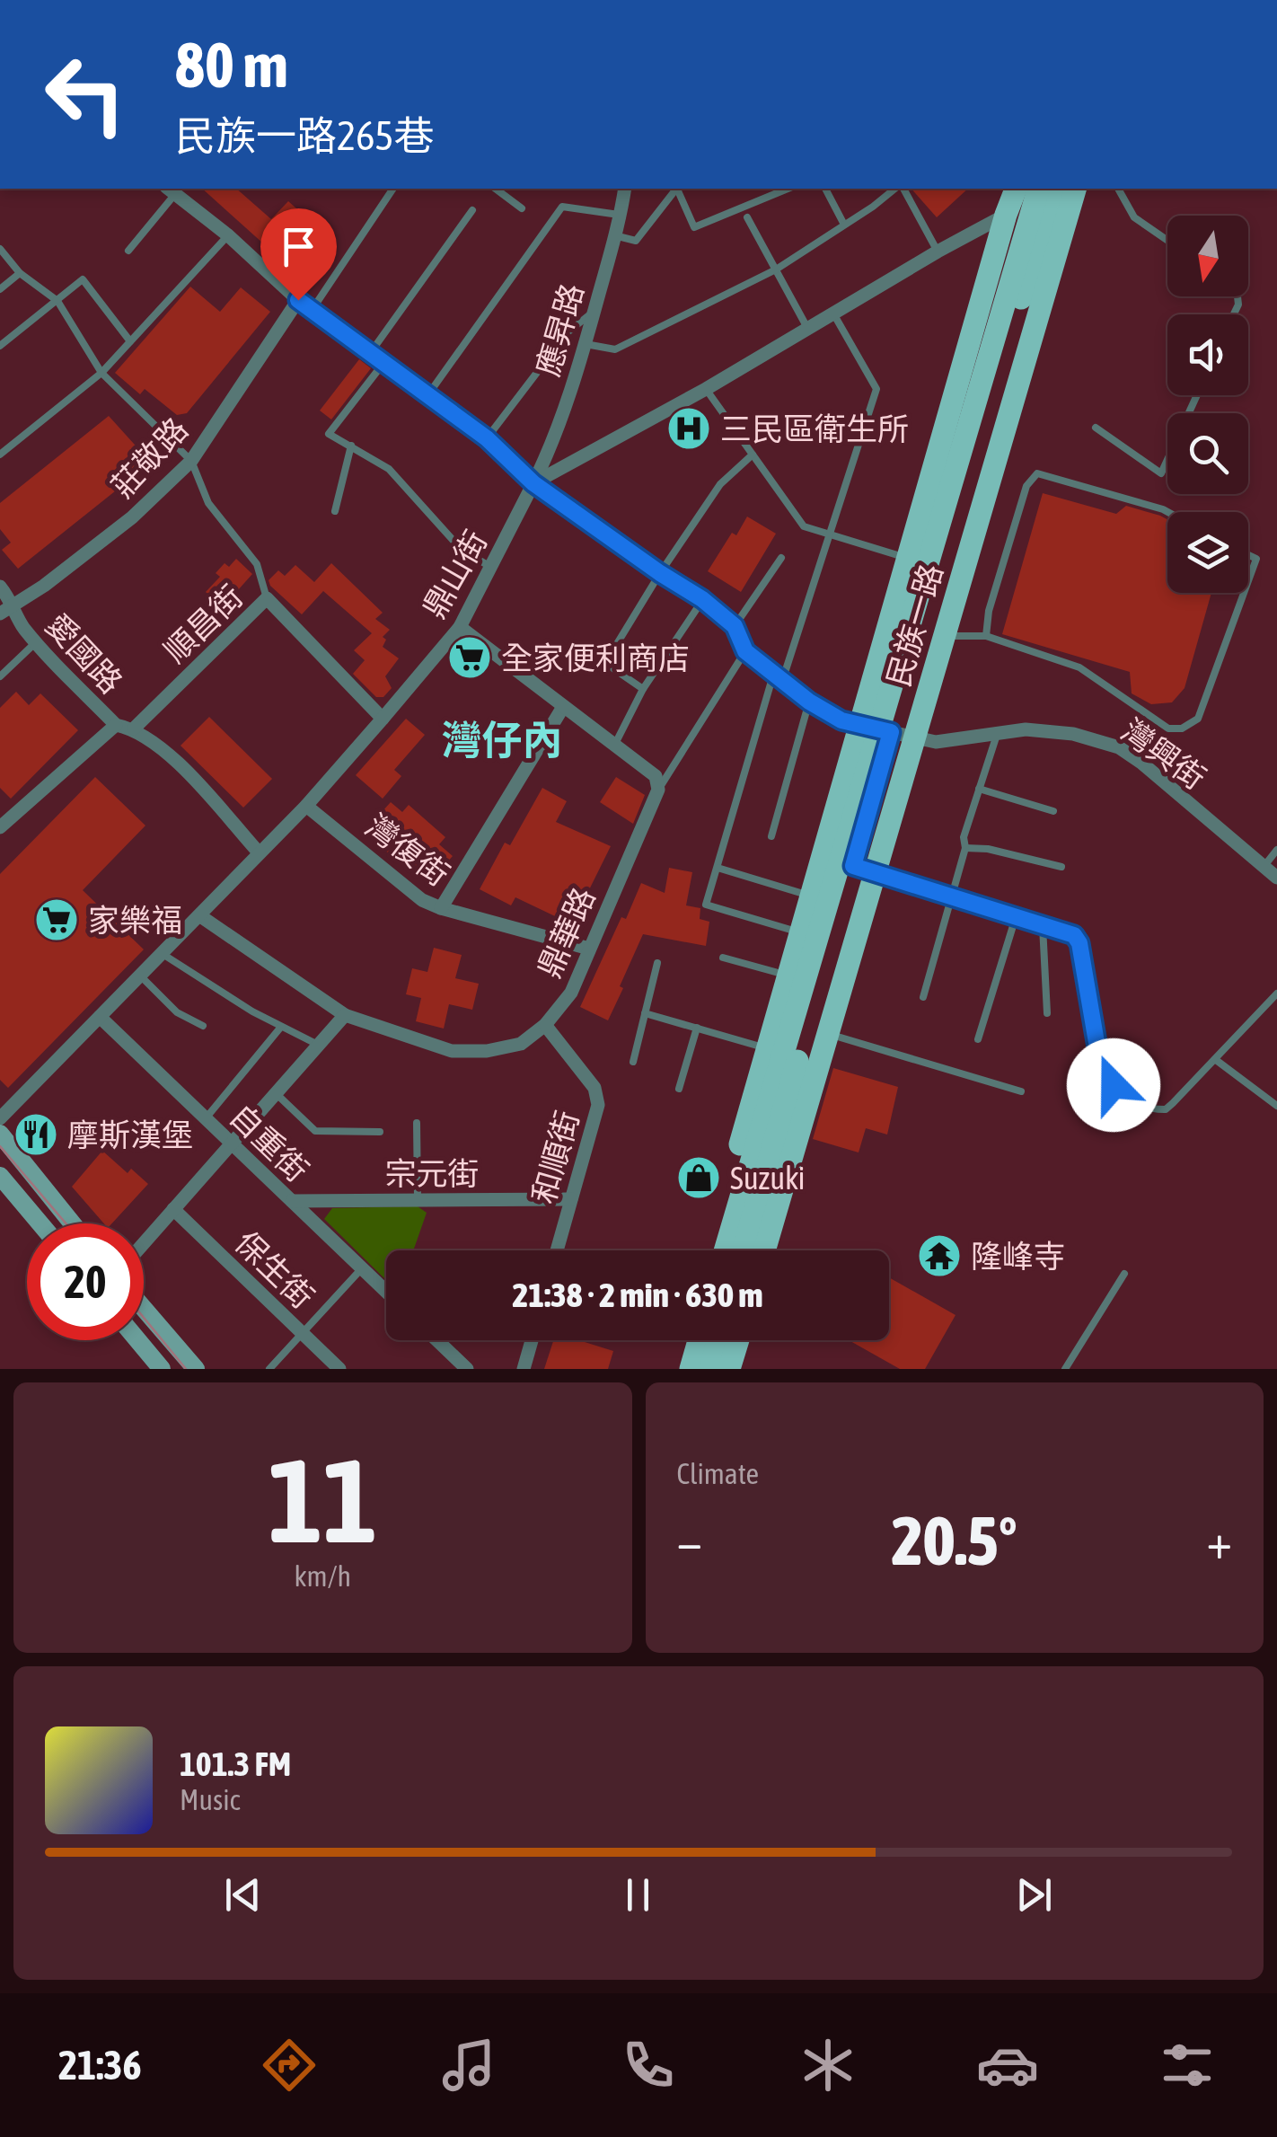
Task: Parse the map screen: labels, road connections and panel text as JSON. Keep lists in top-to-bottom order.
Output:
{
  "streets": {
    "main road": ["民族一路"],
    "street": [
      "應昇路",
      "莊敬路",
      "鼎山街",
      "順昌街",
      "愛國路",
      "灣興街",
      "灣復街",
      "鼎華路",
      "自重街",
      "和順街",
      "宗元街",
      "保生街"
    ]
  },
  "crossings": [
    ["應昇路", "鼎山街"],
    ["莊敬路", "愛國路"],
    ["鼎山街", "順昌街"],
    ["鼎山街", "愛國路"],
    ["鼎山街", "灣復街"],
    ["鼎山街", "鼎華路"],
    ["鼎山街", "自重街"],
    ["順昌街", "愛國路"],
    ["民族一路", "灣興街"],
    ["灣復街", "鼎華路"],
    ["鼎華路", "和順街"],
    ["自重街", "宗元街"],
    ["和順街", "宗元街"]
  ],
  "districts": ["灣仔內"],
  "places": {
    "hospital": ["三民區衛生所"],
    "supermarket": ["全家便利商店", "家樂福"],
    "restaurant": ["摩斯漢堡"],
    "shop": ["Suzuki"],
    "temple": ["隆峰寺"]
  },
  "north": "bottom",
  "page": {
    "turn": ["80 m", "民族一路265巷"],
    "limit": "20",
    "trip": "21:38 · 2 min · 630 m",
    "tile": [
      ["11", "km/h"],
      "Climate"
    ],
    "heat": ["−", "20.5°", "+"],
    "song": ["101.3 FM", "Music"],
    "tabs": "21:36"
  }
}
